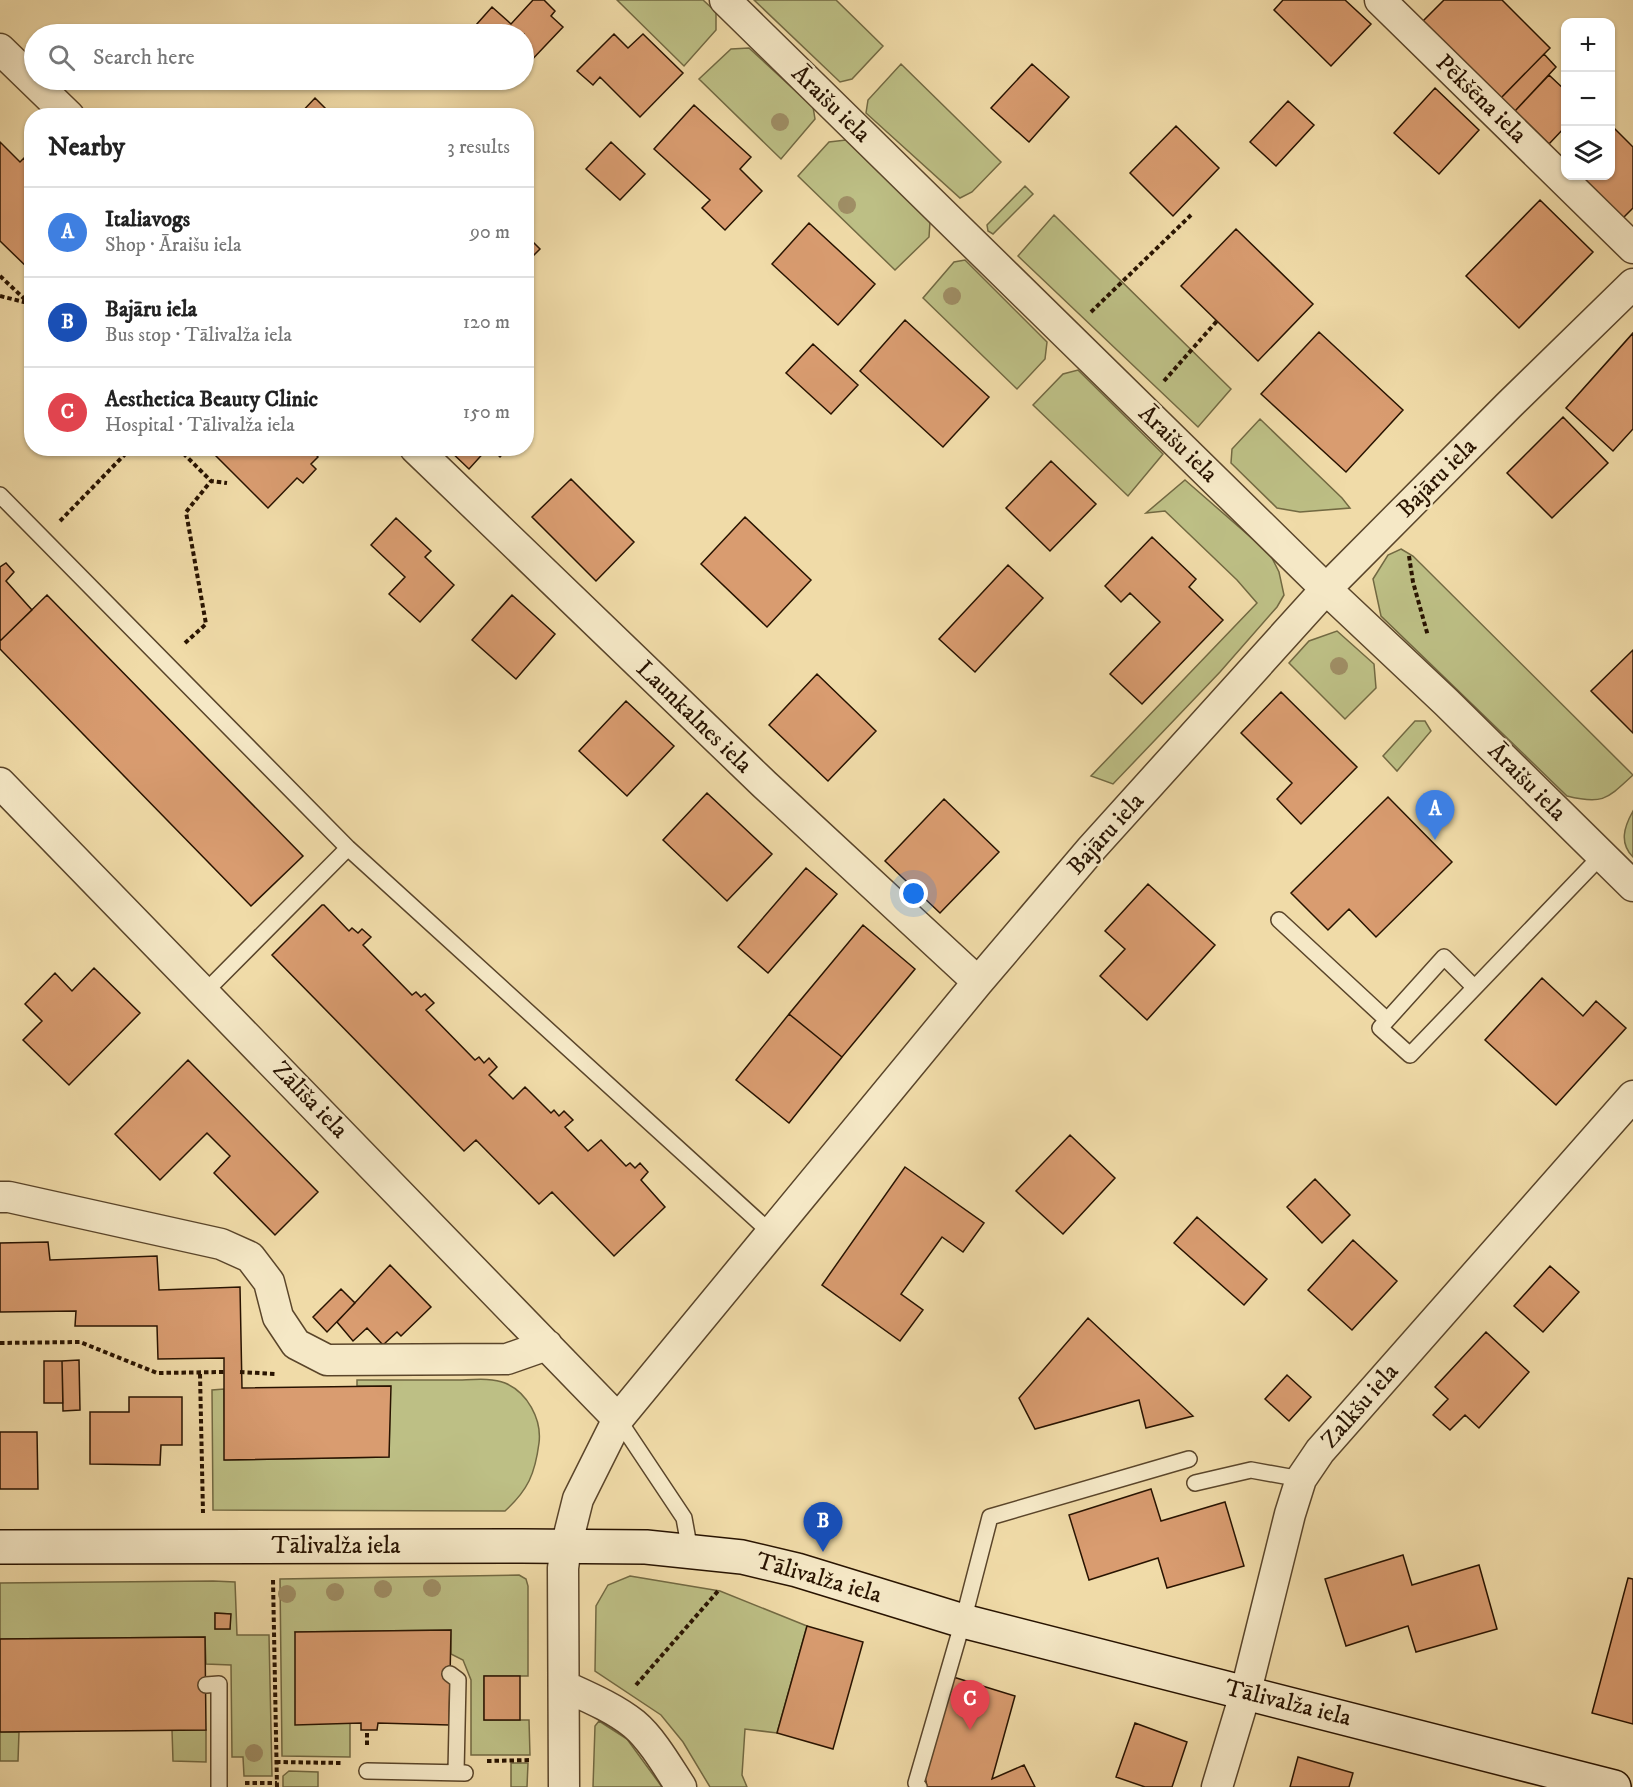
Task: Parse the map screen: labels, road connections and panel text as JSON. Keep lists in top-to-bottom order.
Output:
{
  "streets": {
    "street": [
      "Pēkšēna iela",
      "Āraišu iela",
      "Bajāru iela",
      "Launkalnes iela",
      "Zālīša iela",
      "Zalkšu iela",
      "Tālivalža iela"
    ]
  },
  "crossings": [
    ["Āraišu iela", "Bajāru iela"],
    ["Bajāru iela", "Launkalnes iela"],
    ["Bajāru iela", "Zālīša iela"],
    ["Bajāru iela", "Tālivalža iela"],
    ["Zalkšu iela", "Tālivalža iela"]
  ],
  "page": {
    "map_buttons": ["+", "−"],
    "search": "Search here",
    "heading": ["Nearby", "3 results"],
    "list": [
      {
        "mark": "A",
        "name": "Italiavogs",
        "note": "Shop · Āraišu iela",
        "value": "90 m"
      },
      {
        "mark": "B",
        "name": "Bajāru iela",
        "note": "Bus stop · Tālivalža iela",
        "value": "120 m"
      },
      {
        "mark": "C",
        "name": "Aesthetica Beauty Clinic",
        "note": "Hospital · Tālivalža iela",
        "value": "150 m"
      }
    ],
    "pins": ["A", "B", "C"]
  }
}
